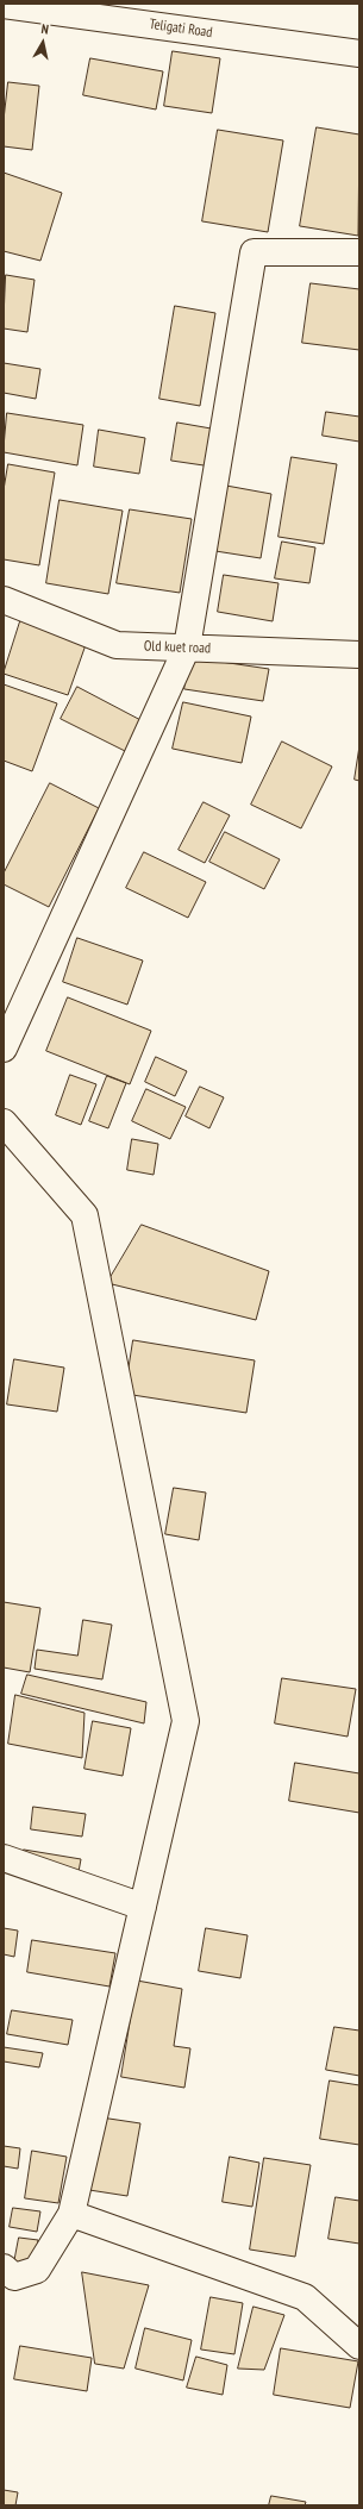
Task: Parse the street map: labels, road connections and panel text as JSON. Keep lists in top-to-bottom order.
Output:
{
  "streets": {
    "street": ["Teligati Road", "Old kuet road"]
  },
  "north": "top"
}
